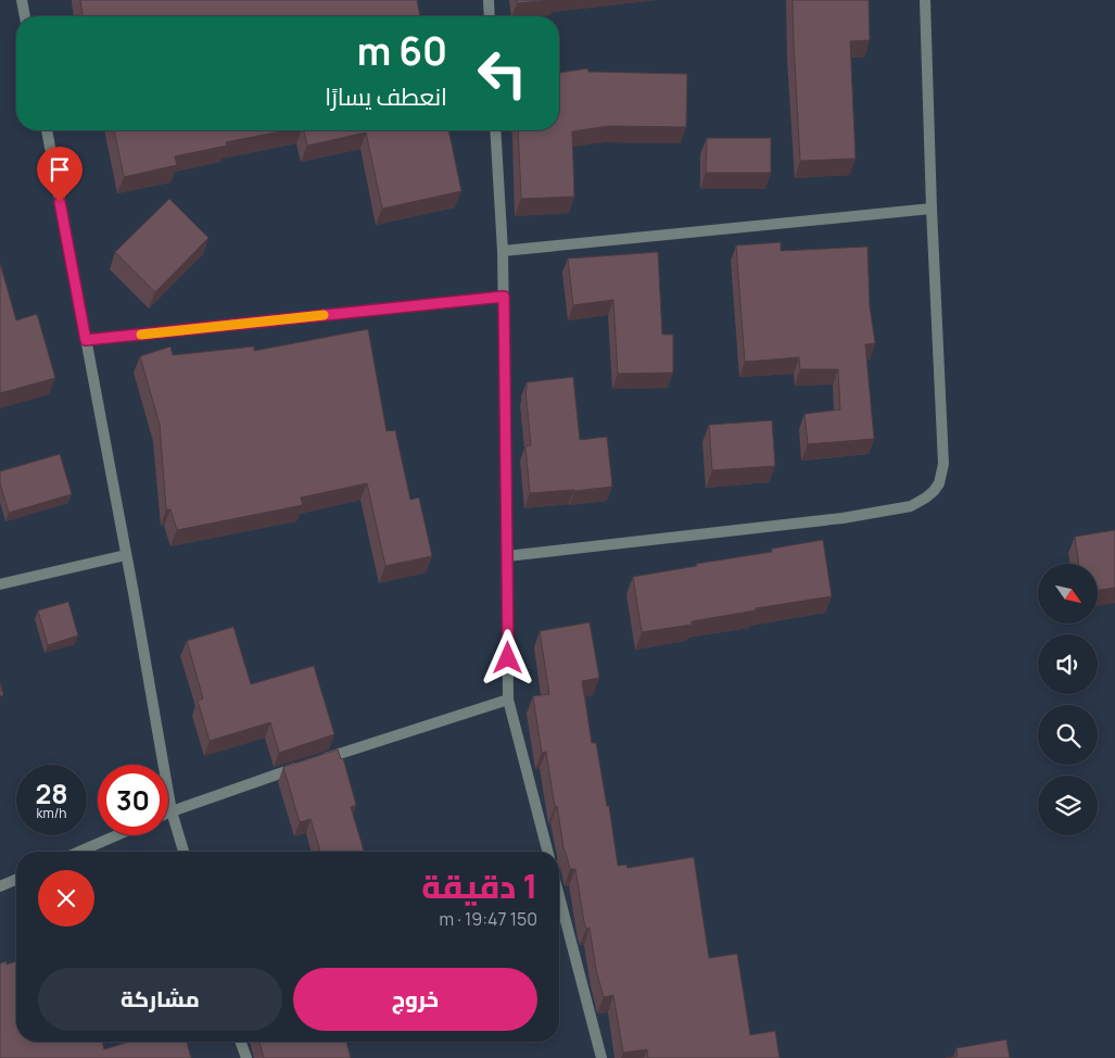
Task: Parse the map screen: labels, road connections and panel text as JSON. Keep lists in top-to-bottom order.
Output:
{
  "north": "bottom right",
  "page": {
    "turn": ["60 m", "انعطف يسارًا"],
    "speed": "28 km/h",
    "limit": "30",
    "heading": ["1 دقيقة", "150 m · 19:47"],
    "buttons": ["خروج", "مشاركة"]
  }
}
